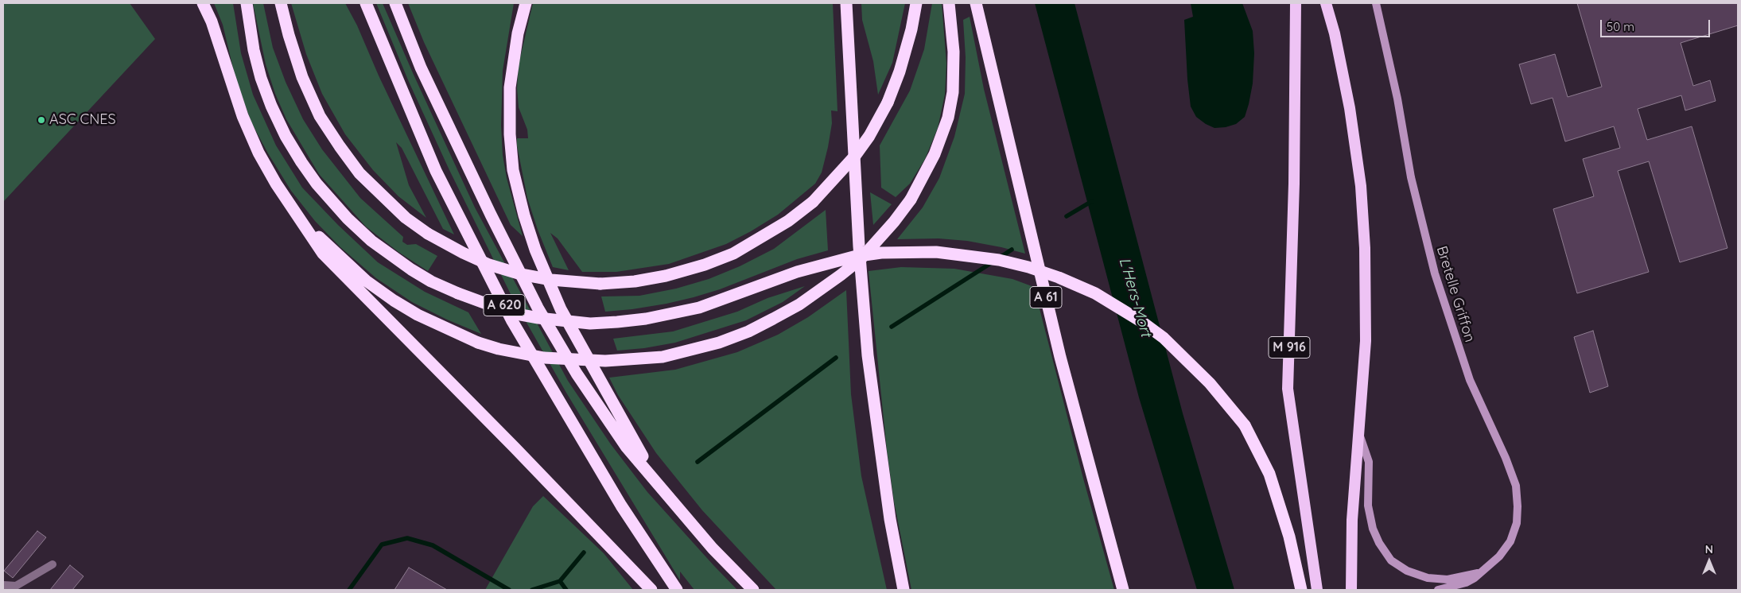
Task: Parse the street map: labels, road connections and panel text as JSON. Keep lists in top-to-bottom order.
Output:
{
  "streets": {
    "highway": ["A 61", "A 620", "M 916"],
    "main road": ["Bretelle Griffon"]
  },
  "water": ["L'Hers-Mort"],
  "places": ["ASC CNES"],
  "scale_bar": "50 m",
  "north": "top"
}
